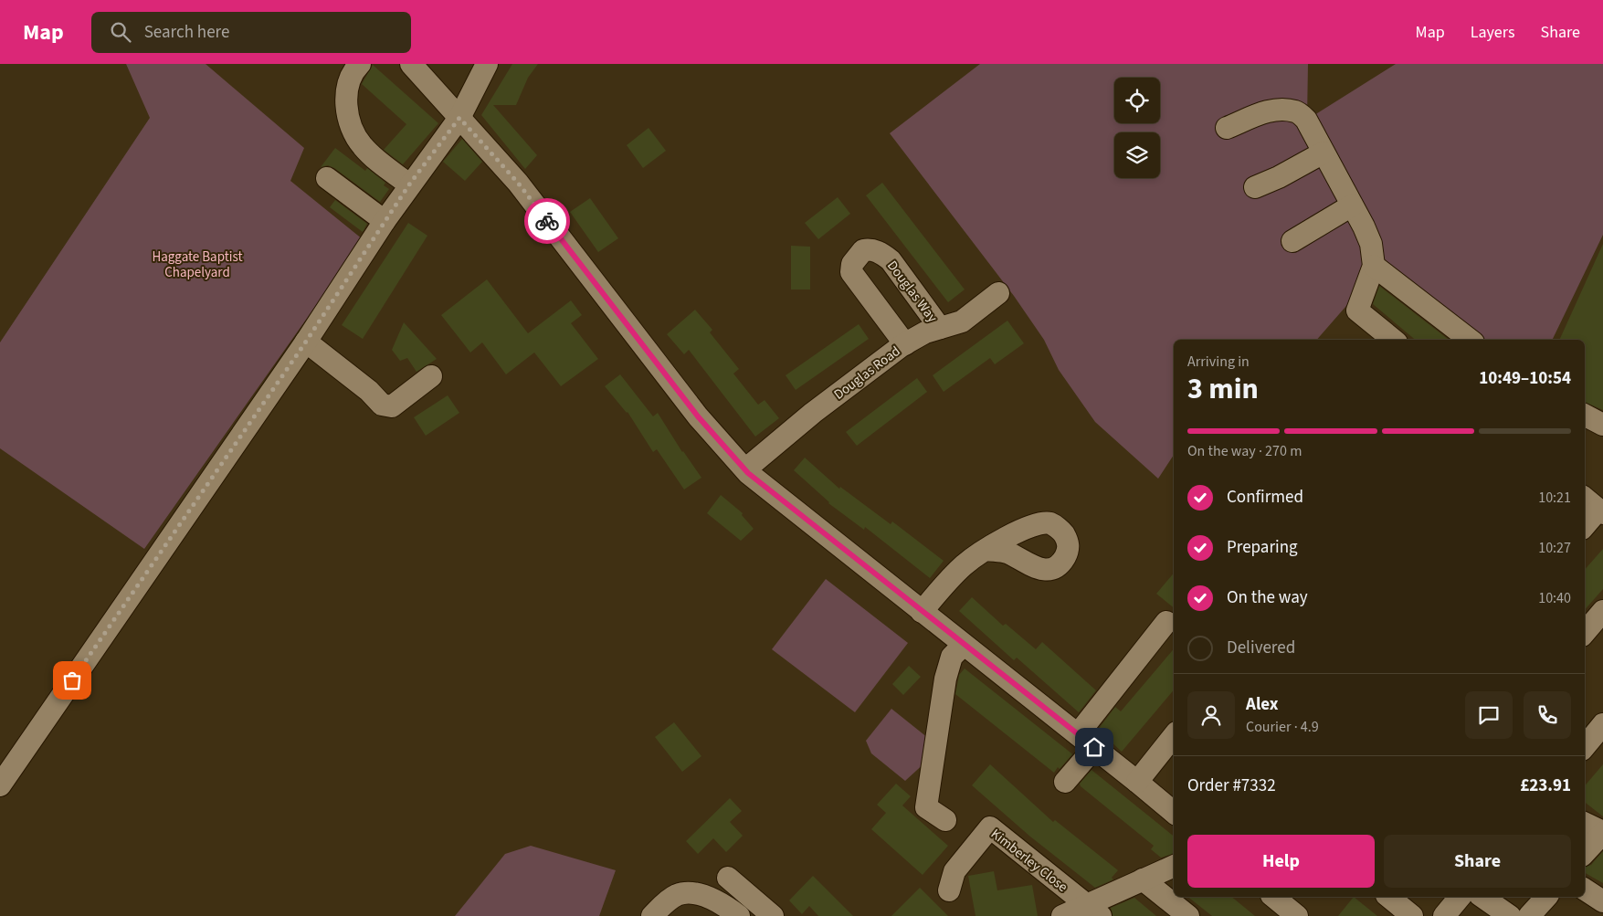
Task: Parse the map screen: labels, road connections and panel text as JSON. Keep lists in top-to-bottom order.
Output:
{
  "streets": {
    "street": ["Douglas Way", "Douglas Road", "Kimberley Close"]
  },
  "crossings": [
    ["Douglas Way", "Douglas Road"]
  ],
  "parks": ["Haggate Baptist Chapelyard"],
  "page": {
    "header": "Map",
    "search": "Search here",
    "nav": ["Map", "Layers", "Share"],
    "heading": ["3 min", "Arriving in", "10:49–10:54"],
    "panel": [
      "Alex",
      "Courier · 4.9",
      "Order #7332",
      "£23.91"
    ],
    "bar": "On the way · 270 m",
    "list": [
      ["Confirmed", "10:21"],
      ["Preparing", "10:27"],
      ["On the way", "10:40"],
      "Delivered"
    ],
    "buttons": ["Help", "Share"]
  }
}
